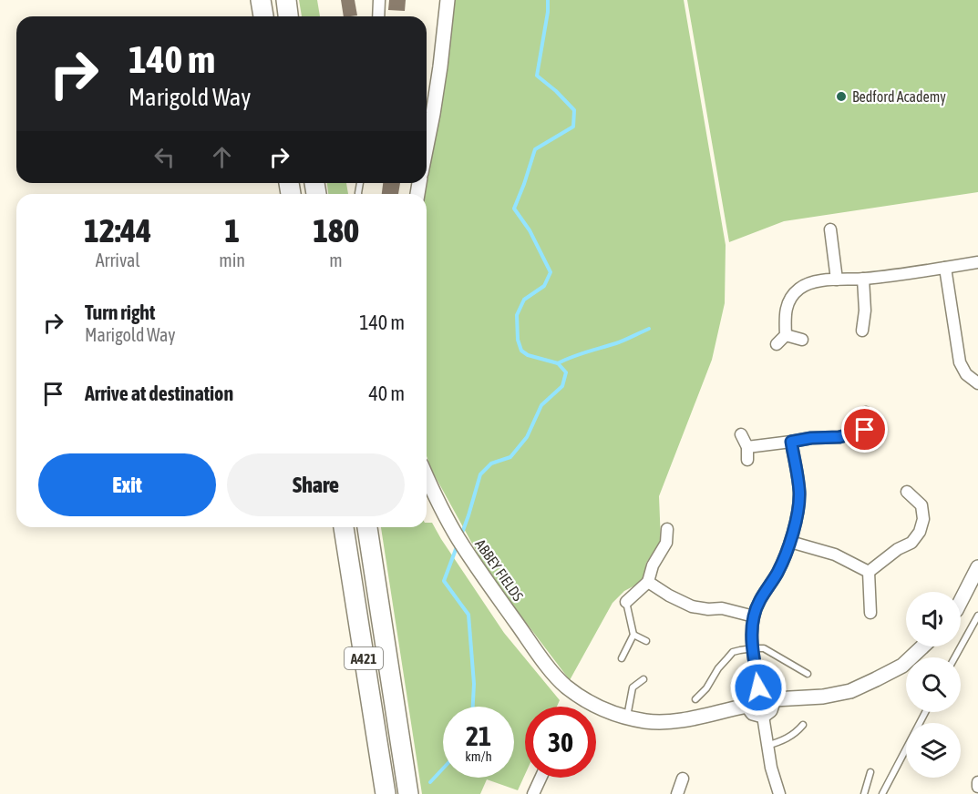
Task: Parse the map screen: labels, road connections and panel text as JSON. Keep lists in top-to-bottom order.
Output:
{
  "streets": {
    "highway": ["A421"],
    "street": ["ABBEY FIELDS"]
  },
  "places": ["Bedford Academy"],
  "page": {
    "turn": ["140 m", "Marigold Way"],
    "eta": [
      "12:44",
      "Arrival",
      "1",
      "min",
      "180",
      "m"
    ],
    "list": [
      {
        "name": "Turn right",
        "note": "Marigold Way",
        "value": "140 m"
      },
      {
        "name": "Arrive at destination",
        "value": "40 m"
      }
    ],
    "buttons": ["Exit", "Share"],
    "speed": "21 km/h",
    "limit": "30"
  }
}
